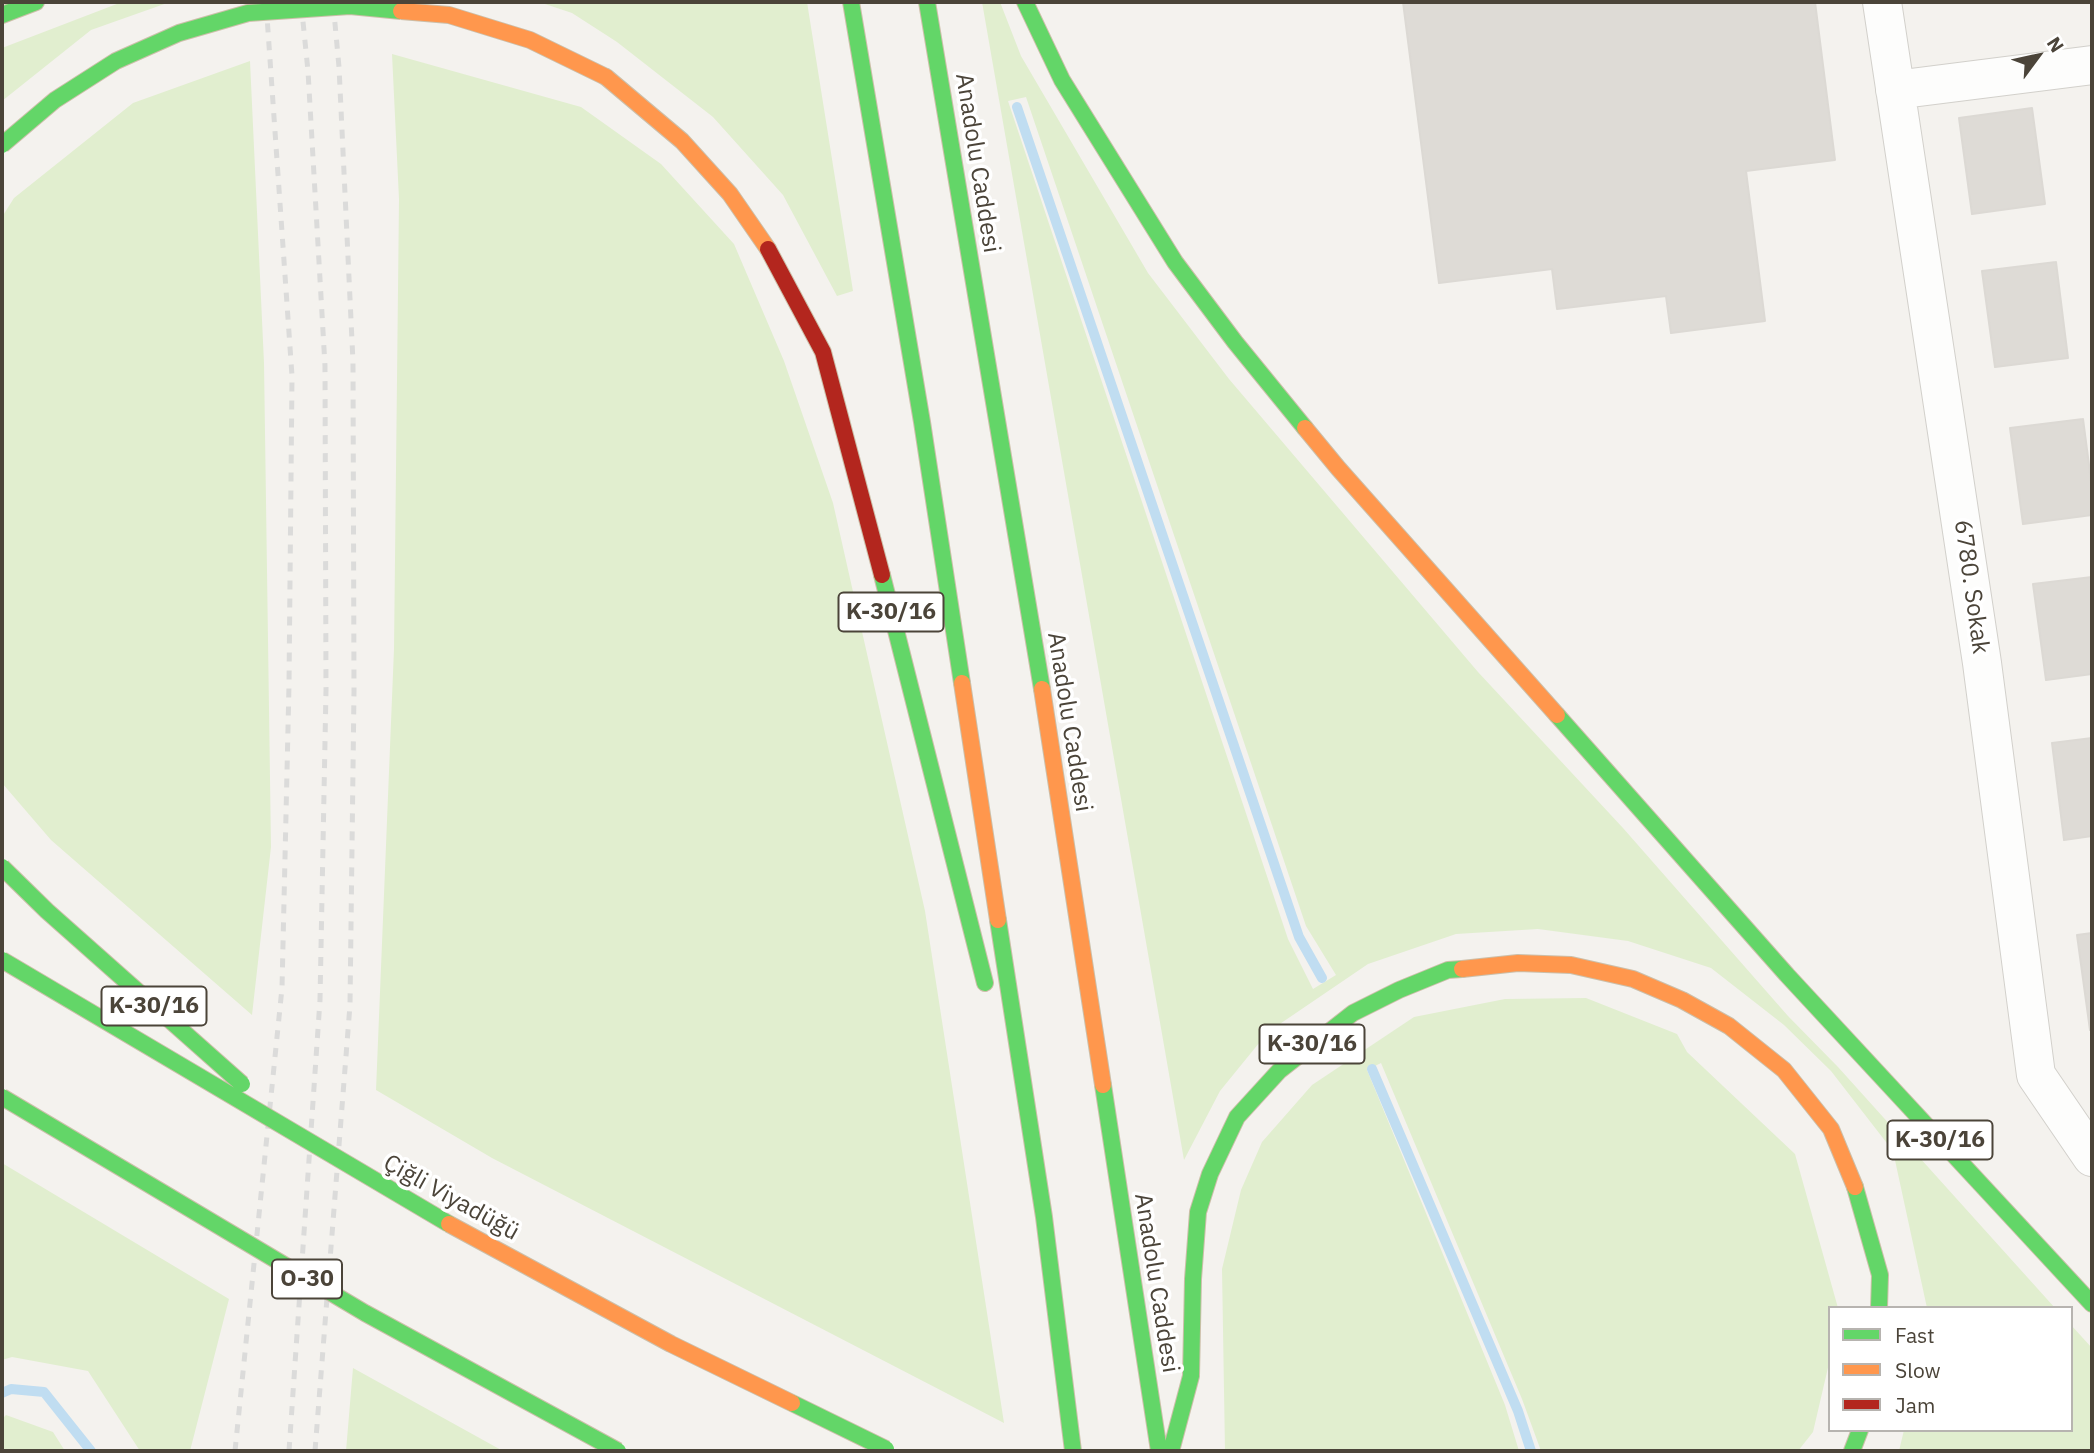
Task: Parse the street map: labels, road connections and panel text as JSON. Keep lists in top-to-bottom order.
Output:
{
  "streets": {
    "highway": [
      "Anadolu Caddesi",
      "K-30/16",
      "Çiğli Viyadüğü",
      "O-30"
    ],
    "street": ["6780. Sokak"]
  },
  "crossings": [
    ["K-30/16", "Çiğli Viyadüğü"]
  ],
  "legend": ["Fast", "Slow", "Jam"],
  "north": "top right"
}
